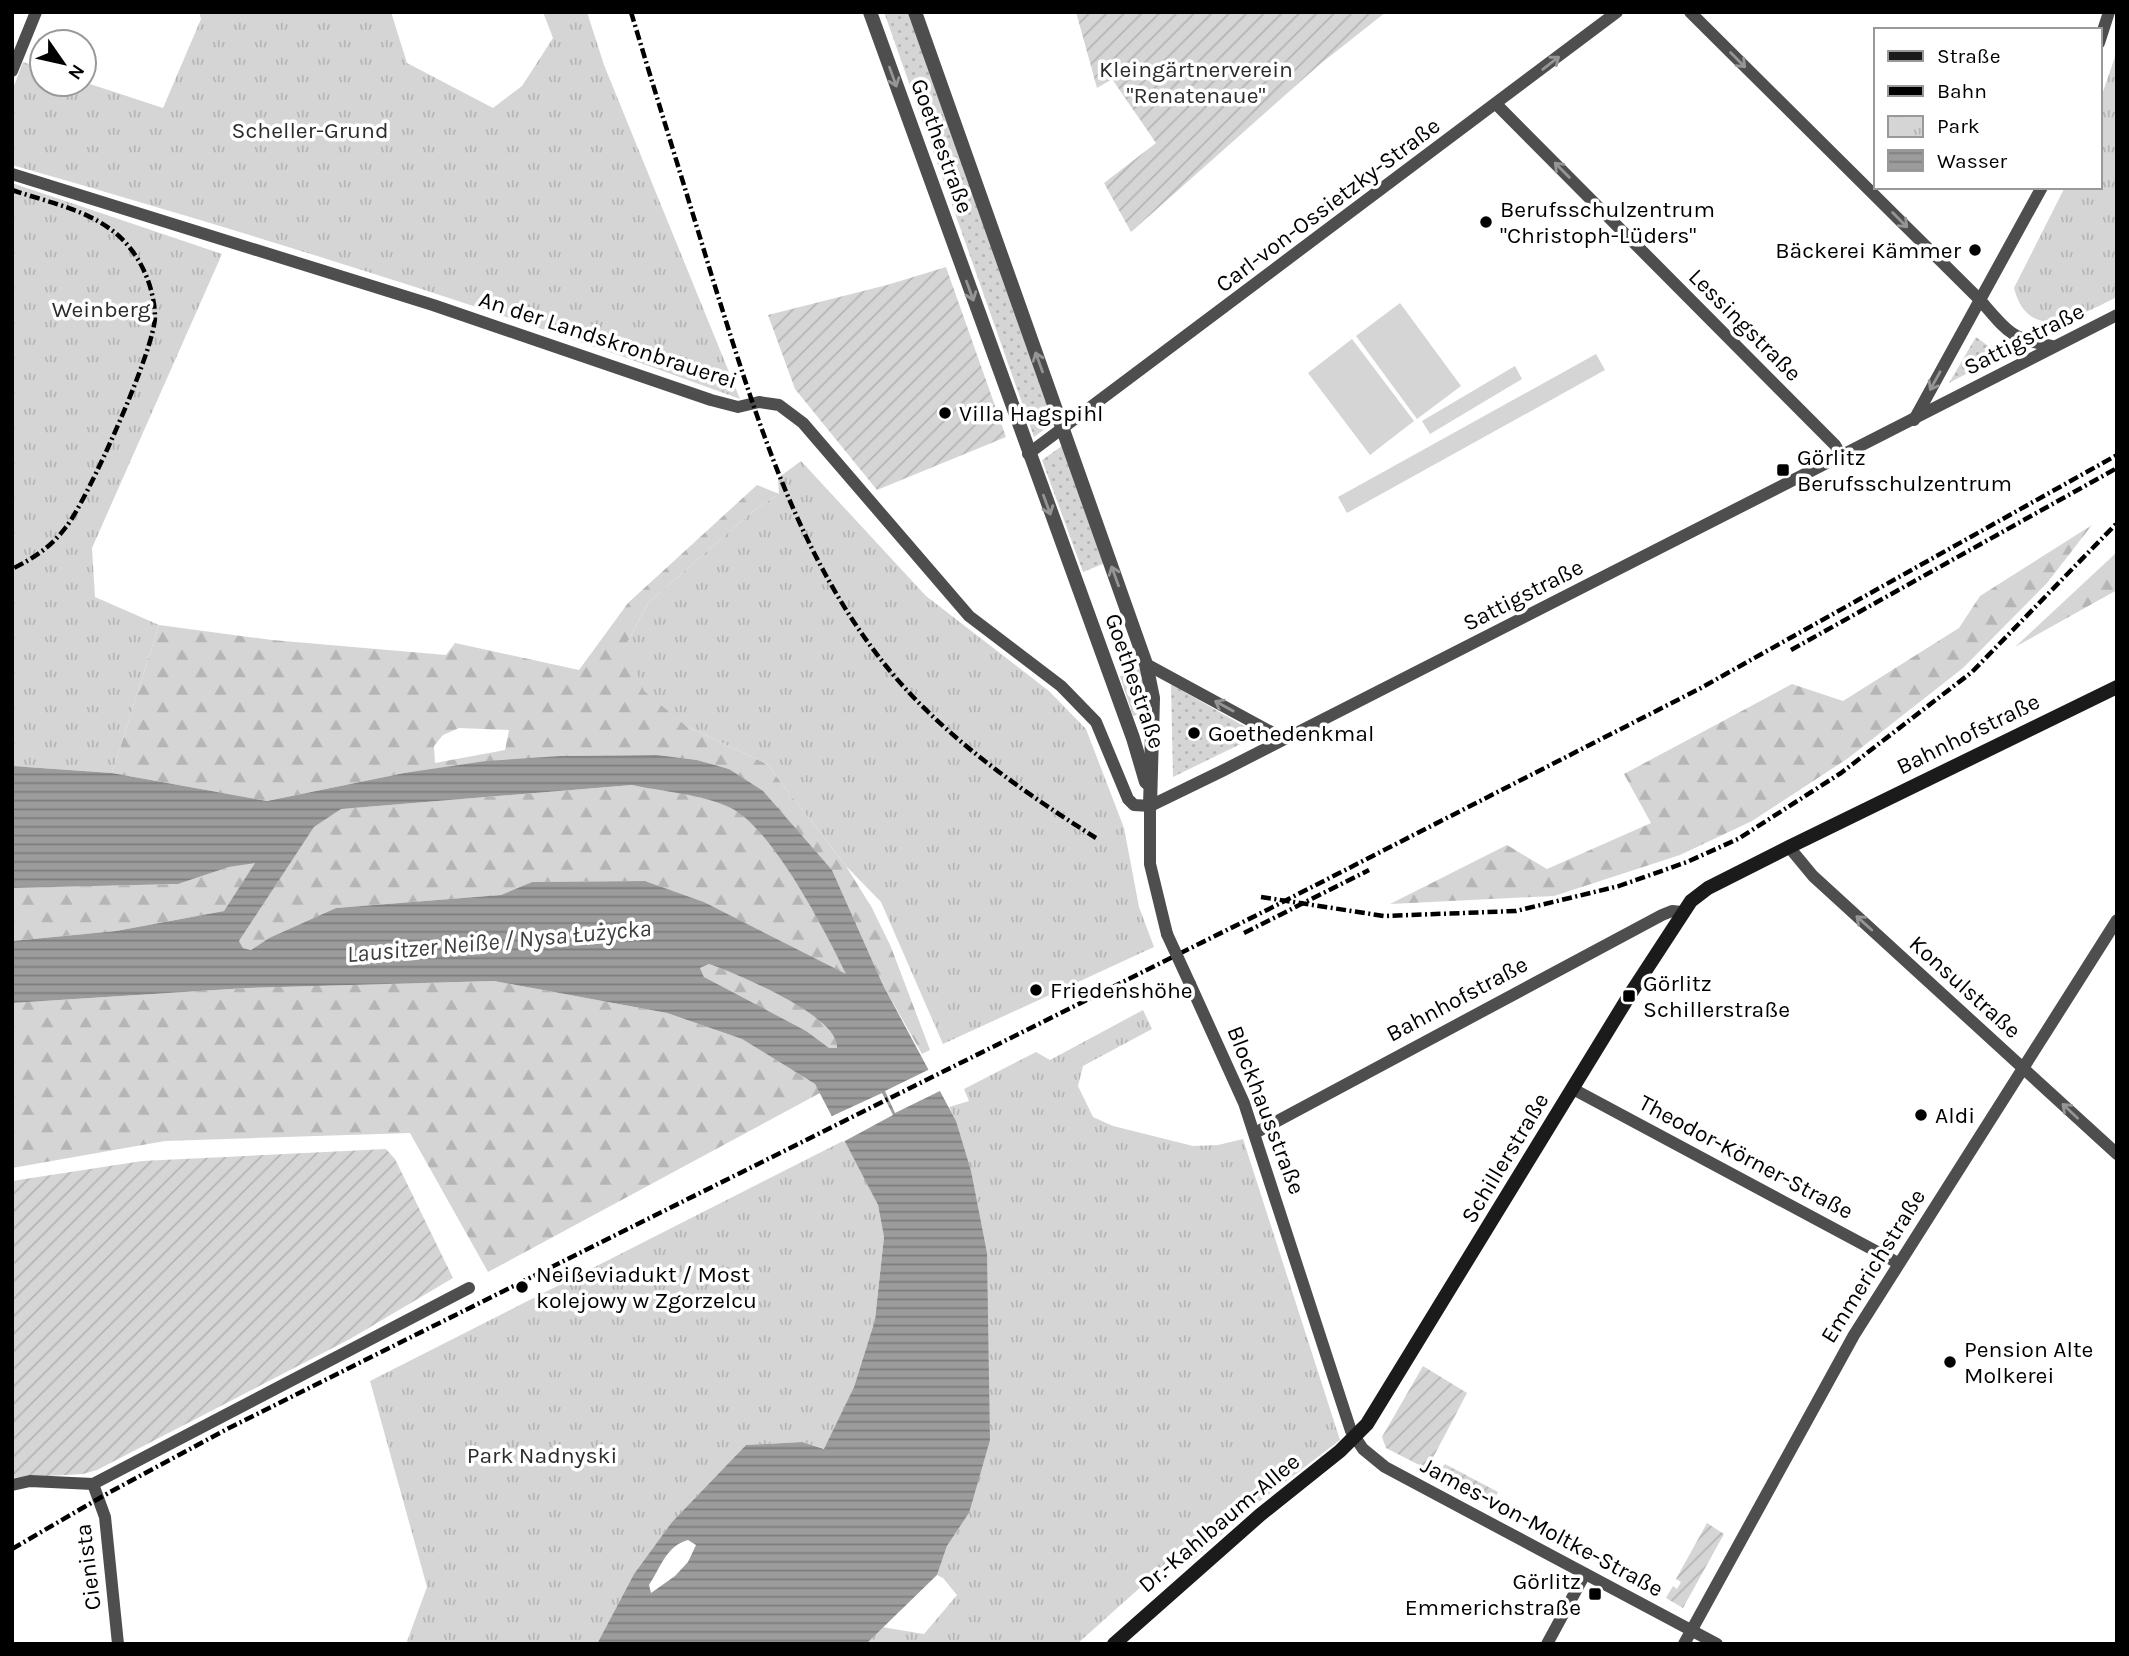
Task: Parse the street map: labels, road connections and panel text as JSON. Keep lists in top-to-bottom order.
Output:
{
  "streets": {
    "main road": ["Bahnhofstraße", "Schillerstraße", "Dr.-Kahlbaum-Allee"],
    "street": [
      "Goethestraße",
      "Carl-von-Ossietzky-Straße",
      "Lessingstraße",
      "Sattigstraße",
      "An der Landskronbrauerei",
      "Konsulstraße",
      "Blockhausstraße",
      "Theodor-Körner-Straße",
      "Emmerichstraße",
      "James-von-Moltke-Straße",
      "Cienista"
    ]
  },
  "crossings": [
    ["Goethestraße", "Carl-von-Ossietzky-Straße"],
    ["Goethestraße", "Sattigstraße"],
    ["Goethestraße", "An der Landskronbrauerei"],
    ["Goethestraße", "Blockhausstraße"],
    ["Carl-von-Ossietzky-Straße", "Lessingstraße"],
    ["Lessingstraße", "Sattigstraße"],
    ["Sattigstraße", "An der Landskronbrauerei"],
    ["Sattigstraße", "Blockhausstraße"],
    ["An der Landskronbrauerei", "Blockhausstraße"],
    ["Bahnhofstraße", "Konsulstraße"],
    ["Bahnhofstraße", "Blockhausstraße"],
    ["Bahnhofstraße", "Schillerstraße"],
    ["Konsulstraße", "Emmerichstraße"],
    ["Blockhausstraße", "Schillerstraße"],
    ["Blockhausstraße", "Dr.-Kahlbaum-Allee"],
    ["Blockhausstraße", "James-von-Moltke-Straße"],
    ["Theodor-Körner-Straße", "Schillerstraße"],
    ["Theodor-Körner-Straße", "Emmerichstraße"],
    ["Schillerstraße", "Dr.-Kahlbaum-Allee"],
    ["Schillerstraße", "James-von-Moltke-Straße"],
    ["Emmerichstraße", "James-von-Moltke-Straße"],
    ["Dr.-Kahlbaum-Allee", "James-von-Moltke-Straße"]
  ],
  "one_way": ["Lessingstraße", "Konsulstraße"],
  "water": ["Lausitzer Neiße / Nysa Łużycka"],
  "parks": [
    "Kleingärtnerverein \"Renatenaue\"",
    "Scheller-Grund",
    "Weinberg",
    "Park Nadnyski"
  ],
  "places": {
    "other": [
      "Berufsschulzentrum \"Christoph-Lüders\"",
      "Bäckerei Kämmer",
      "Villa Hagspihl",
      "Goethedenkmal",
      "Friedenshöhe",
      "Aldi",
      "Neißeviadukt / Most kolejowy w Zgorzelcu",
      "Pension Alte Molkerei"
    ],
    "transit": ["Görlitz Berufsschulzentrum", "Görlitz Schillerstraße", "Görlitz Emmerichstraße"]
  },
  "legend": [
    "Straße",
    "Bahn",
    "Park",
    "Wasser"
  ],
  "north": "bottom right"
}
